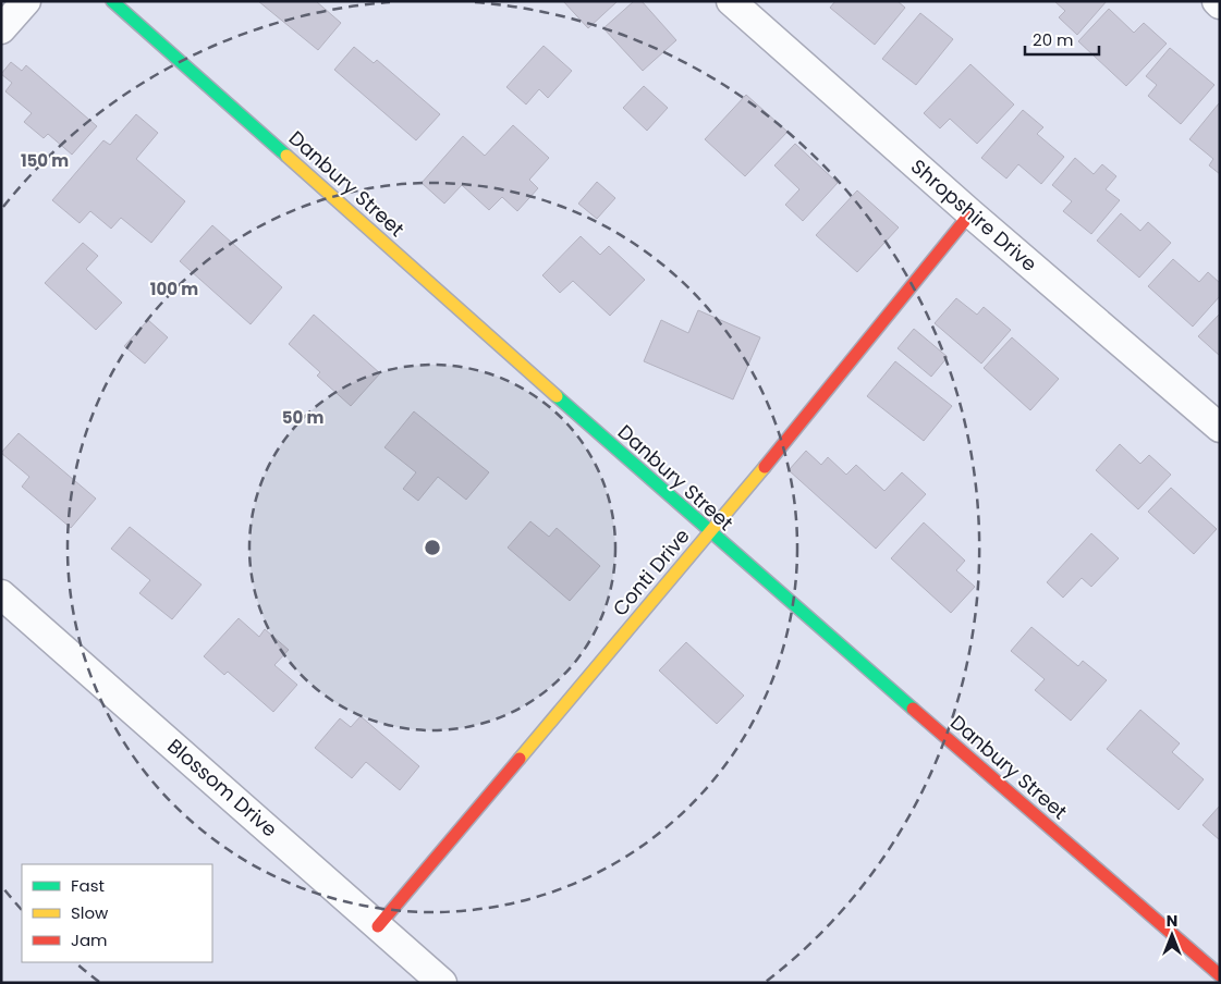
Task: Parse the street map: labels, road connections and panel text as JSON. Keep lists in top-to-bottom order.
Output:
{
  "streets": {
    "street": [
      "Danbury Street",
      "Shropshire Drive",
      "Conti Drive",
      "Blossom Drive"
    ]
  },
  "crossings": [
    ["Danbury Street", "Conti Drive"],
    ["Shropshire Drive", "Conti Drive"],
    ["Conti Drive", "Blossom Drive"]
  ],
  "legend": ["Fast", "Slow", "Jam"],
  "scale_bar": "20 m",
  "north": "top",
  "rings": ["150 m", "100 m", "50 m"]
}
